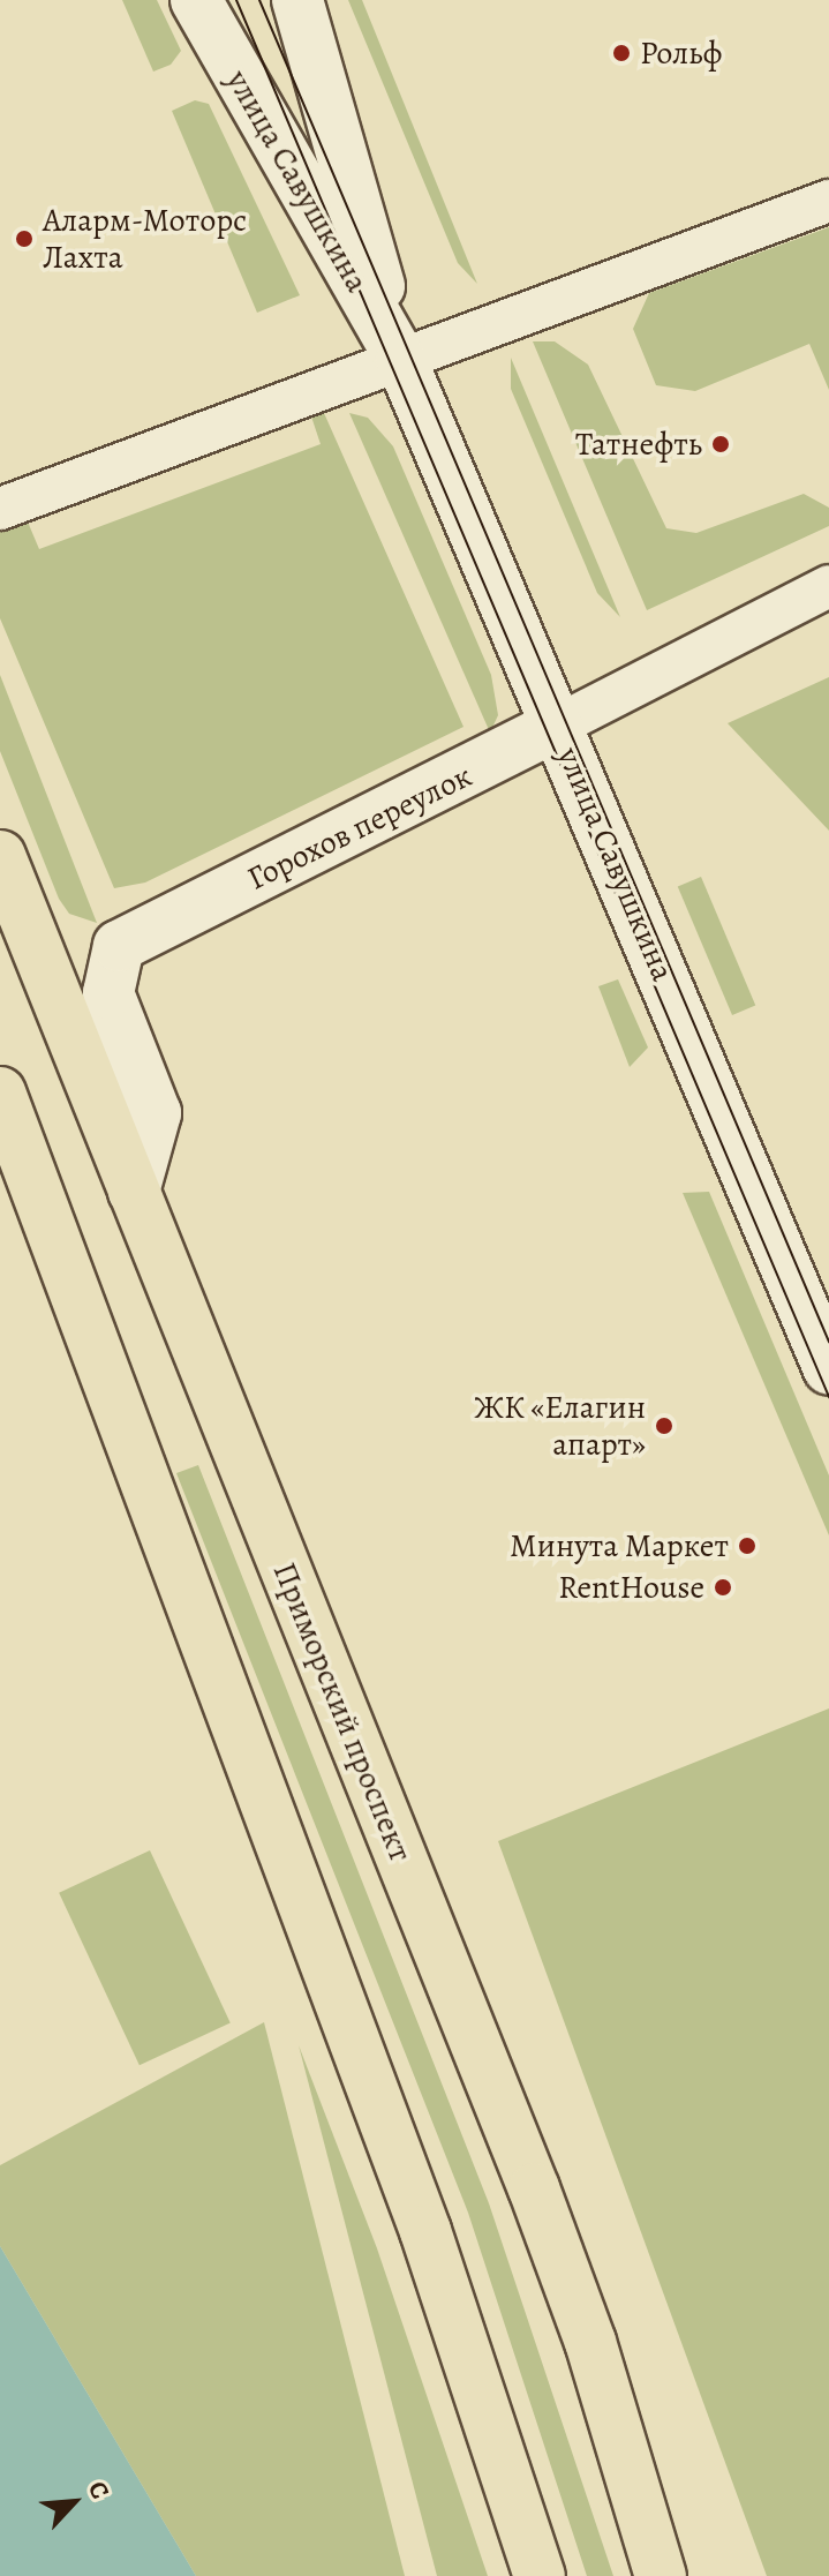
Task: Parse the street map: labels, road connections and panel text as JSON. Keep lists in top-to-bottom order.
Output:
{
  "streets": {
    "main road": ["улица Савушкина", "Горохов переулок", "Приморский проспект"]
  },
  "crossings": [
    ["улица Савушкина", "Горохов переулок"],
    ["Горохов переулок", "Приморский проспект"]
  ],
  "places": [
    "Рольф",
    "Аларм-Моторс Лахта",
    "Татнефть",
    "ЖК «Елагин апарт»",
    "Минута Маркет",
    "RentHouse"
  ],
  "north": "top right"
}
